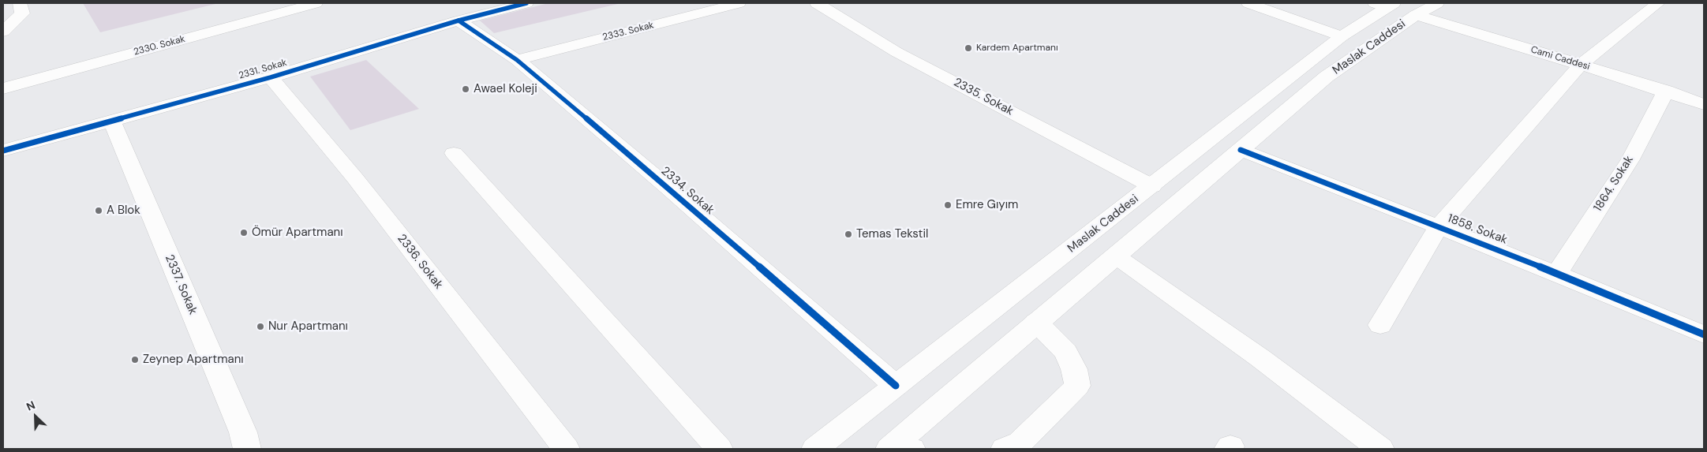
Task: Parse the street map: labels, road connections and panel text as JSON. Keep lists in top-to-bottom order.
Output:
{
  "streets": {
    "street": [
      "2333. Sokak",
      "2330. Sokak",
      "Maslak Caddesi",
      "Cami Caddesi",
      "2331. Sokak",
      "2335. Sokak",
      "1864. Sokak",
      "2334. Sokak",
      "1858. Sokak",
      "2336. Sokak",
      "2337. Sokak"
    ]
  },
  "crossings": [
    ["2333. Sokak", "2334. Sokak"],
    ["Maslak Caddesi", "Cami Caddesi"],
    ["Maslak Caddesi", "2335. Sokak"],
    ["Maslak Caddesi", "2334. Sokak"],
    ["Maslak Caddesi", "1858. Sokak"],
    ["Cami Caddesi", "1864. Sokak"],
    ["2331. Sokak", "2334. Sokak"],
    ["2331. Sokak", "2336. Sokak"],
    ["2331. Sokak", "2337. Sokak"],
    ["1864. Sokak", "1858. Sokak"]
  ],
  "places": [
    "Kardem Apartmanı",
    "Awael Koleji",
    "Emre Gıyım",
    "A Blok",
    "Ömür Apartmanı",
    "Temas Tekstil",
    "Nur Apartmanı",
    "Zeynep Apartmanı"
  ],
  "north": "top left"
}
